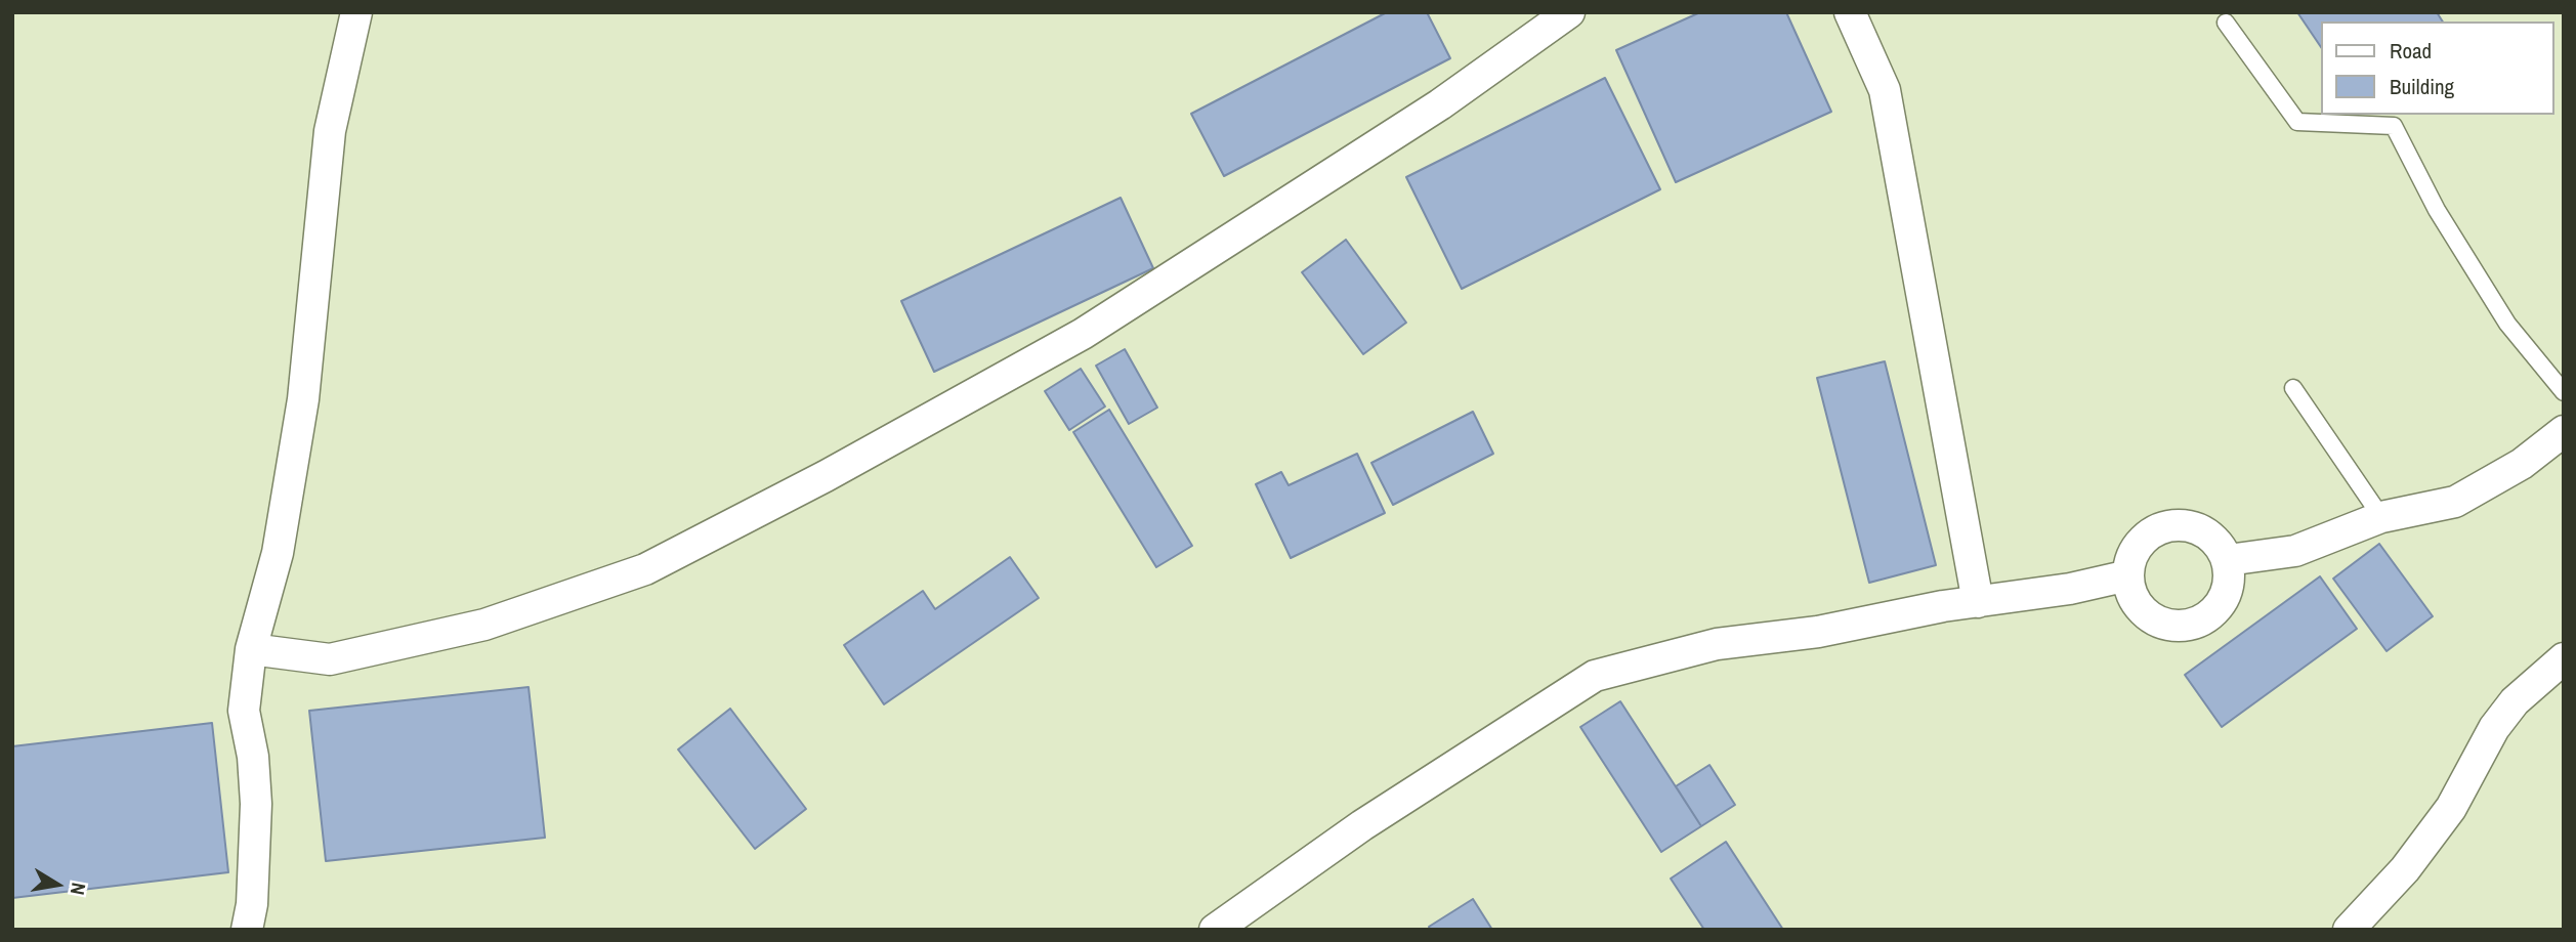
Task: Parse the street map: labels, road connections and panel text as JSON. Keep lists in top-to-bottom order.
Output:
{
  "legend": ["Road", "Building"],
  "north": "right"
}
